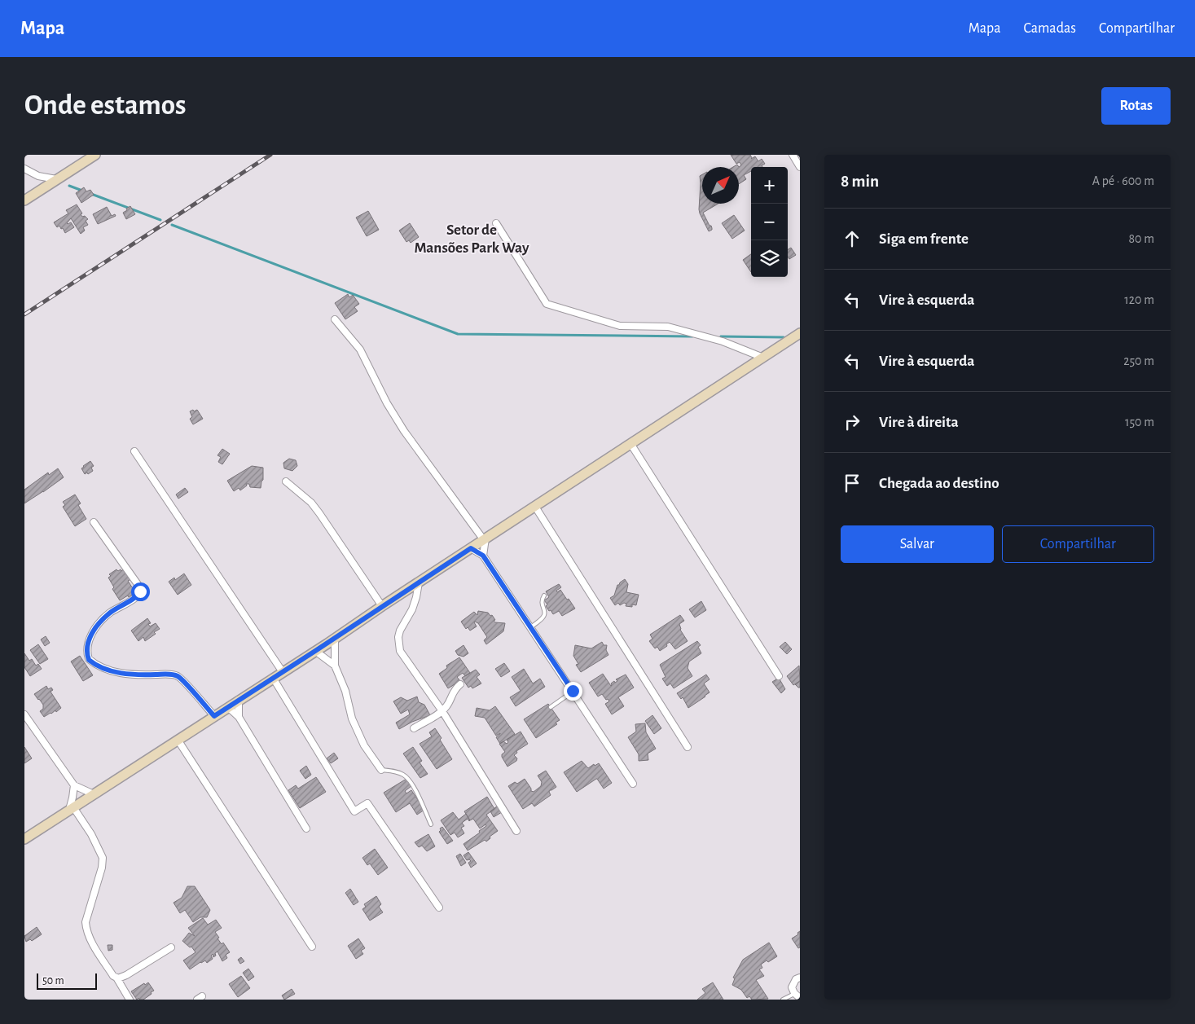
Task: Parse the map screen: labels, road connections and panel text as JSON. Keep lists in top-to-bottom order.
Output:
{
  "districts": ["Setor de Mansões Park Way"],
  "scale_bar": "50 m",
  "north": "top right",
  "page": {
    "header": "Mapa",
    "nav": ["Mapa", "Camadas", "Compartilhar"],
    "buttons": [
      "Rotas",
      ["Salvar", "Compartilhar"]
    ],
    "title": "Onde estamos",
    "heading": ["8 min", "A pé · 600 m"],
    "map_buttons": ["+", "−"],
    "list": [
      ["Siga em frente", "80 m"],
      ["Vire à esquerda", "120 m"],
      ["Vire à esquerda", "250 m"],
      ["Vire à direita", "150 m"],
      "Chegada ao destino"
    ],
    "scale": "50 m"
  }
}
